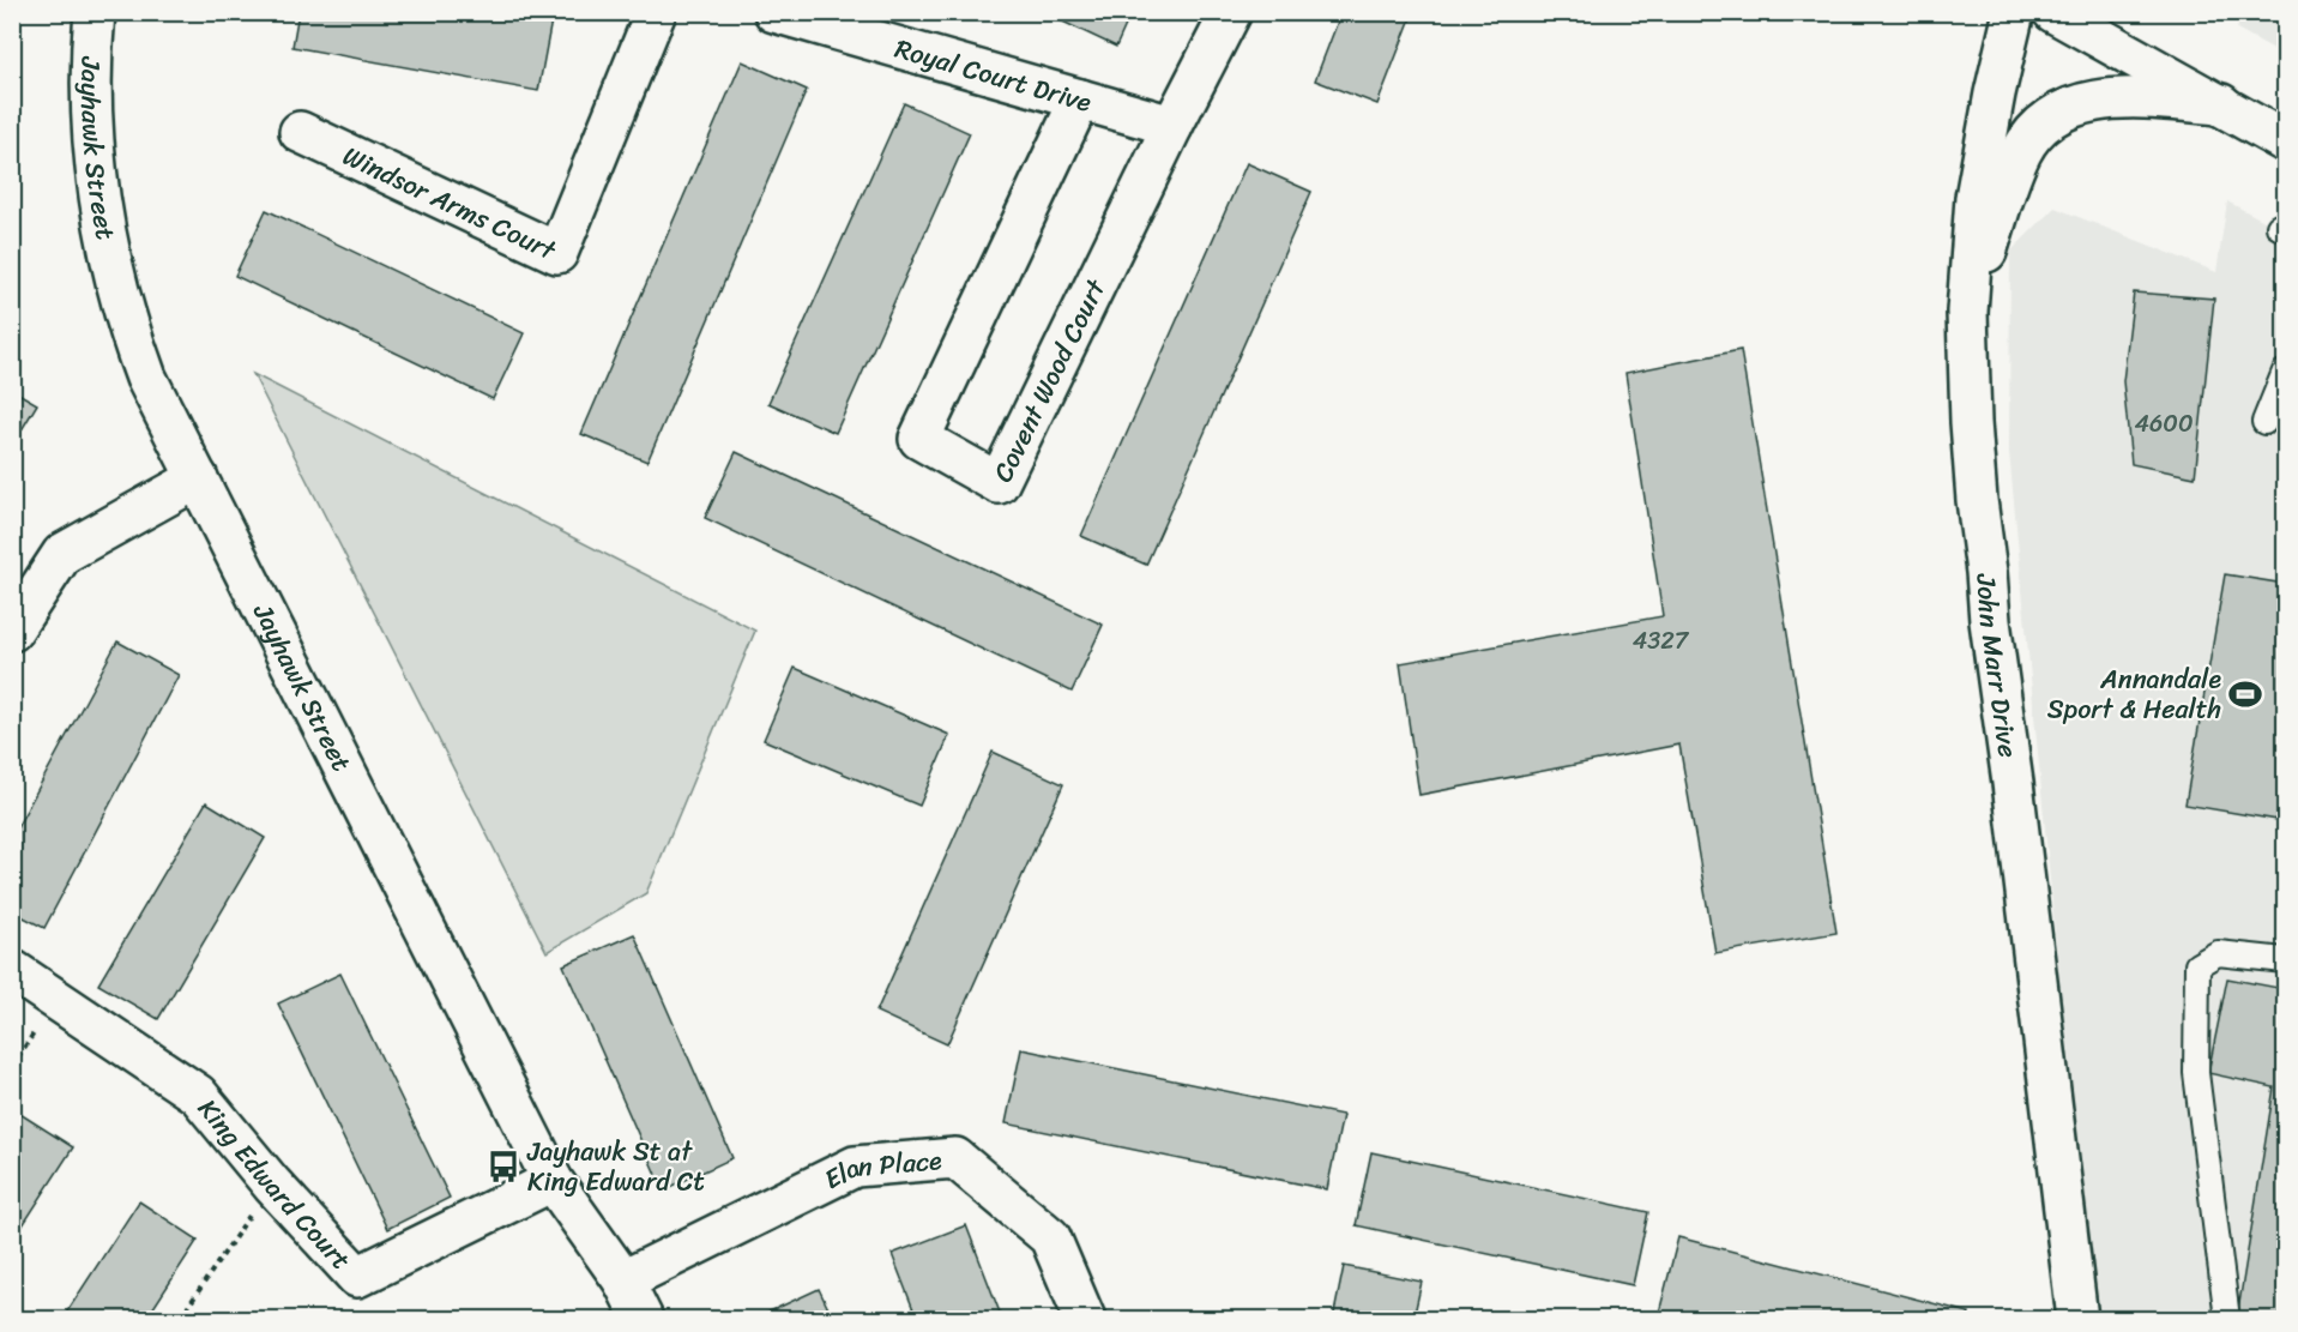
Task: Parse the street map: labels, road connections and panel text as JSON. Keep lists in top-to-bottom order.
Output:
{
  "streets": {
    "street": [
      "Royal Court Drive",
      "Jayhawk Street",
      "Windsor Arms Court",
      "Covent Wood Court",
      "John Marr Drive",
      "Elan Place",
      "King Edward Court"
    ]
  },
  "crossings": [
    ["Royal Court Drive", "Covent Wood Court"],
    ["Jayhawk Street", "Elan Place"],
    ["Jayhawk Street", "King Edward Court"]
  ],
  "places": {
    "sports": ["Annandale Sport & Health"],
    "bus stop": ["Jayhawk St at King Edward Ct"]
  },
  "house_numbers": ["4600", "4327"]
}
